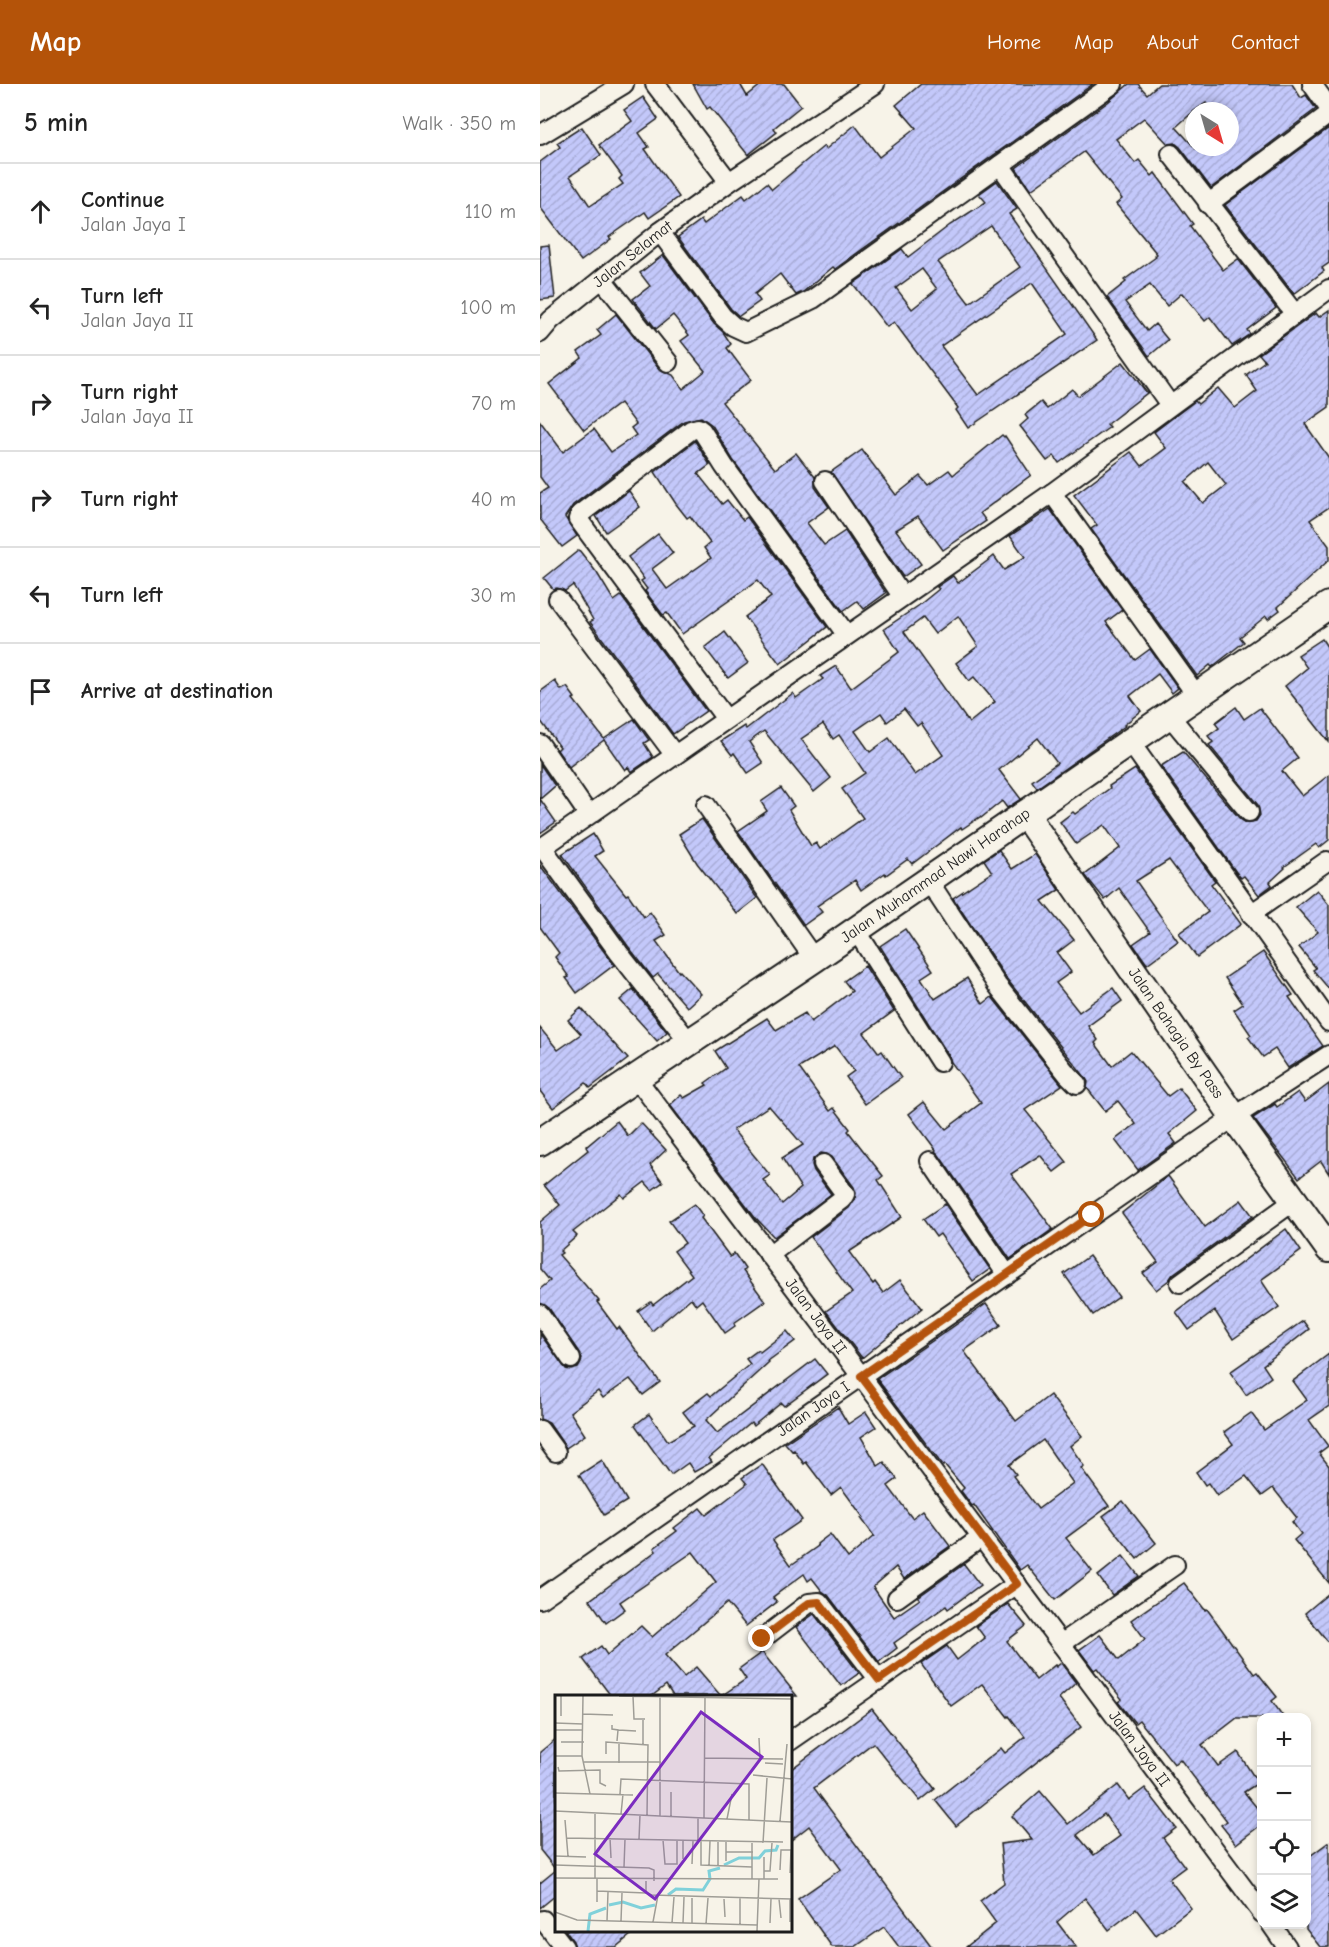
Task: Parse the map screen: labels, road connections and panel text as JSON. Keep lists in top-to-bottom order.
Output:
{
  "streets": {
    "main road": ["Jalan Muhammad Nawi Harahap", "Jalan Bahagia By Pass"],
    "street": ["Jalan Selamat", "Jalan Jaya II", "Jalan Jaya I"]
  },
  "crossings": [
    ["Jalan Muhammad Nawi Harahap", "Jalan Bahagia By Pass"],
    ["Jalan Muhammad Nawi Harahap", "Jalan Jaya II"],
    ["Jalan Bahagia By Pass", "Jalan Jaya I"],
    ["Jalan Jaya II", "Jalan Jaya I"]
  ],
  "north": "bottom right",
  "page": {
    "header": "Map",
    "nav": [
      "Home",
      "Map",
      "About",
      "Contact"
    ],
    "heading": ["5 min", "Walk · 350 m"],
    "list": [
      ["Continue", "Jalan Jaya I", "110 m"],
      ["Turn left", "Jalan Jaya II", "100 m"],
      ["Turn right", "Jalan Jaya II", "70 m"],
      ["Turn right", "40 m"],
      ["Turn left", "30 m"],
      "Arrive at destination"
    ],
    "map_buttons": ["+", "−"]
  }
}
